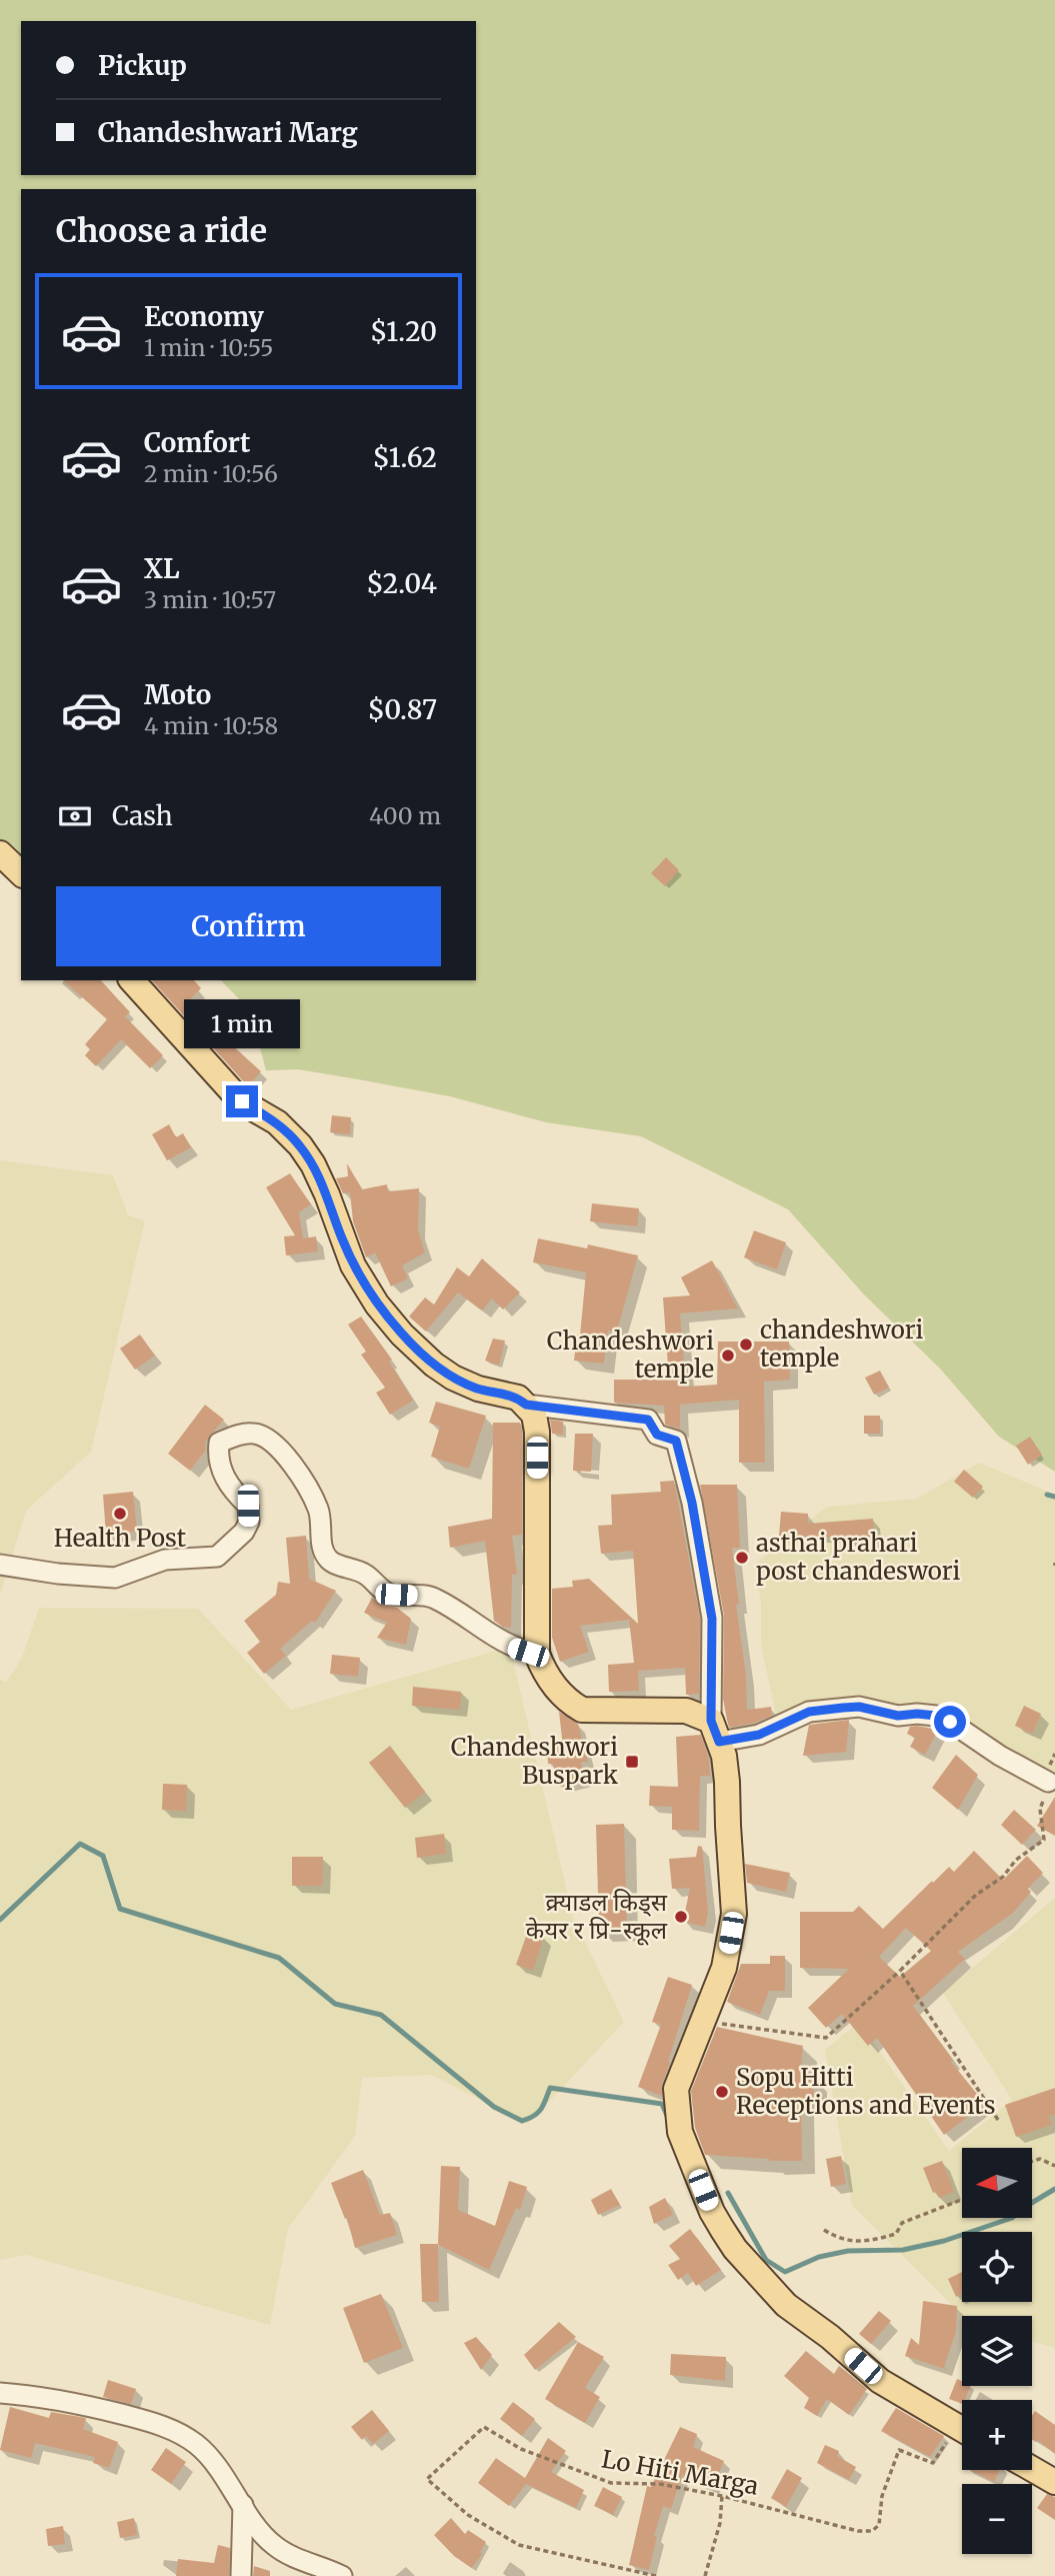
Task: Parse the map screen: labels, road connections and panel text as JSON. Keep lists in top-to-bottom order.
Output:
{
  "streets": {
    "path": ["Lo Hiti Marga"]
  },
  "places": {
    "other": [
      "chandeshwori temple",
      "Chandeshwori temple",
      "Health Post",
      "asthai prahari post chandeswori",
      "क्र्याडल किड्स केयर र प्रि-स्कूल",
      "Sopu Hitti Receptions and Events"
    ],
    "transit": ["Chandeshwori Buspark"]
  },
  "north": "left",
  "page": {
    "banner": ["Pickup", "Chandeshwari Marg"],
    "heading": "Choose a ride",
    "list": [
      {
        "name": "Economy",
        "note": "1 min · 10:55",
        "value": "$1.20"
      },
      {
        "name": "Comfort",
        "note": "2 min · 10:56",
        "value": "$1.62"
      },
      {
        "name": "XL",
        "note": "3 min · 10:57",
        "value": "$2.04"
      },
      {
        "name": "Moto",
        "note": "4 min · 10:58",
        "value": "$0.87"
      }
    ],
    "pay": ["Cash", "400 m"],
    "buttons": "Confirm",
    "bubble": "1 min",
    "map_buttons": ["+", "−"]
  }
}
